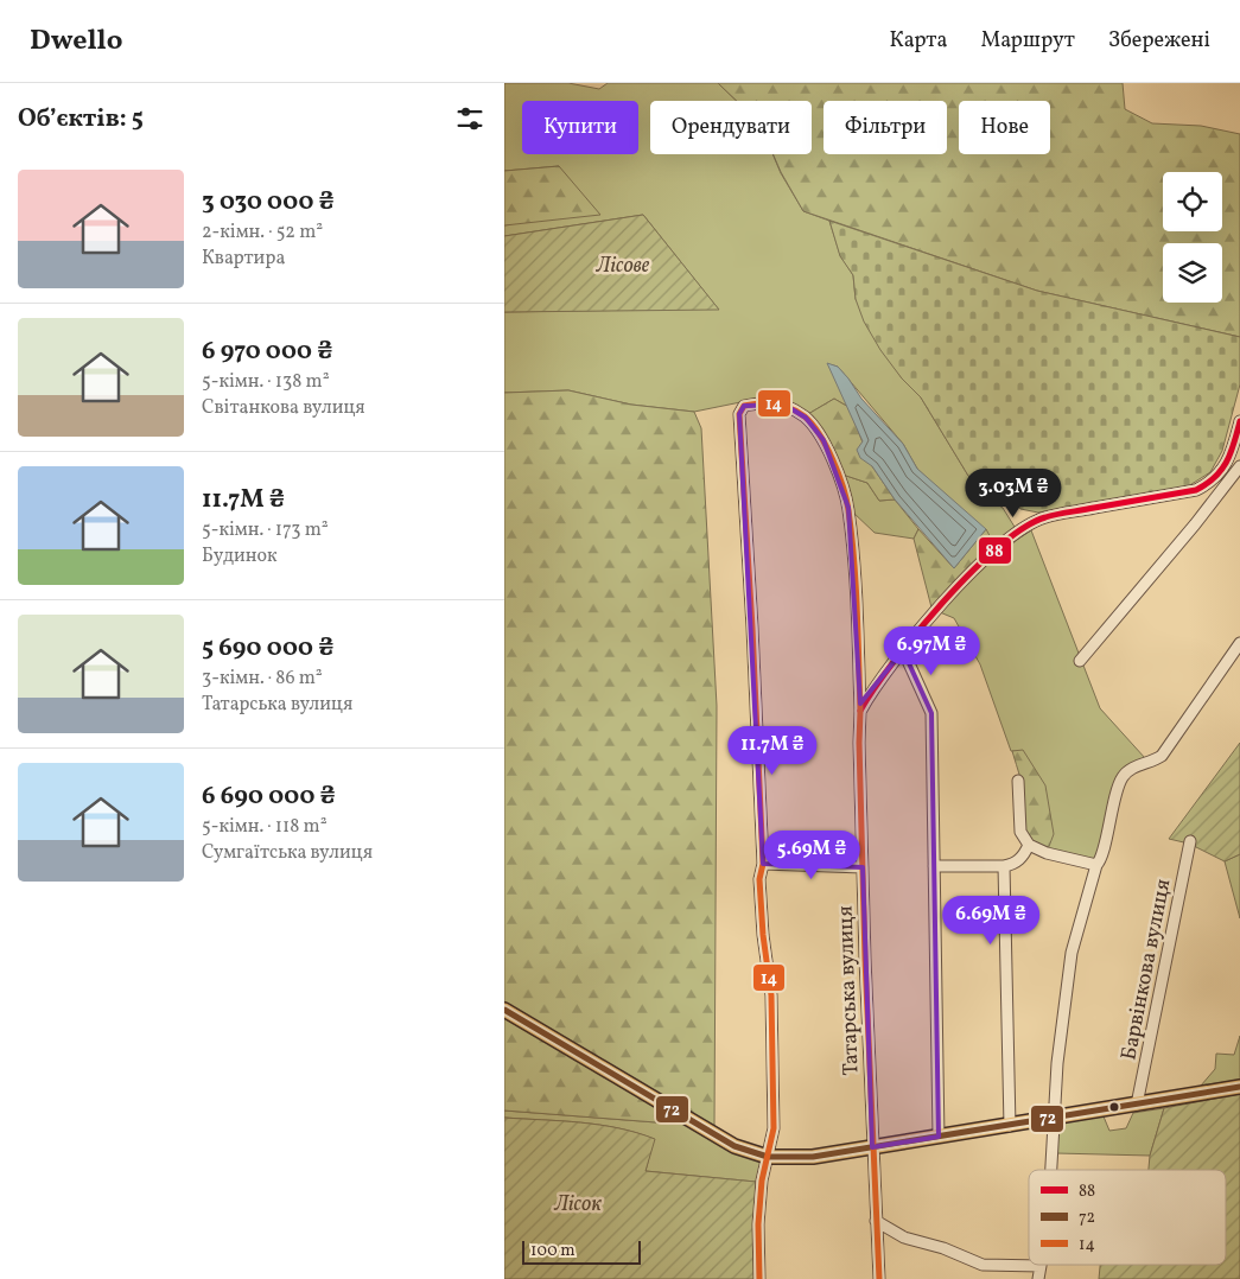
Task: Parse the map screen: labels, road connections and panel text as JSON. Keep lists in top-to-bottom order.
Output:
{
  "streets": {
    "street": ["Барвінкова вулиця", "Татарська вулиця"]
  },
  "parks": ["Лісове", "Лісок"],
  "lines": ["transit line 14", "transit line 88", "transit line 72"],
  "legend": ["88", "72", "14"],
  "scale_bar": "100 m",
  "page": {
    "header": "Dwello",
    "nav": ["Карта", "Маршрут", "Збережені"],
    "heading": "Об’єктів: 5",
    "chip": [
      "Купити",
      "Орендувати",
      "Фільтри",
      "Нове"
    ],
    "list": [
      {
        "name": "3 030 000 ₴",
        "note": "2-кімн. · 52 m² · Квартира"
      },
      {
        "name": "6 970 000 ₴",
        "note": "5-кімн. · 138 m² · Світанкова вулиця"
      },
      {
        "name": "11.7M ₴",
        "note": "5-кімн. · 173 m² · Будинок"
      },
      {
        "name": "5 690 000 ₴",
        "note": "3-кімн. · 86 m² · Татарська вулиця"
      },
      {
        "name": "6 690 000 ₴",
        "note": "5-кімн. · 118 m² · Сумгаїтська вулиця"
      }
    ],
    "price": [
      "3.03M ₴",
      "6.97M ₴",
      "11.7M ₴",
      "5.69M ₴",
      "6.69M ₴"
    ],
    "scale": "100 m"
  }
}
